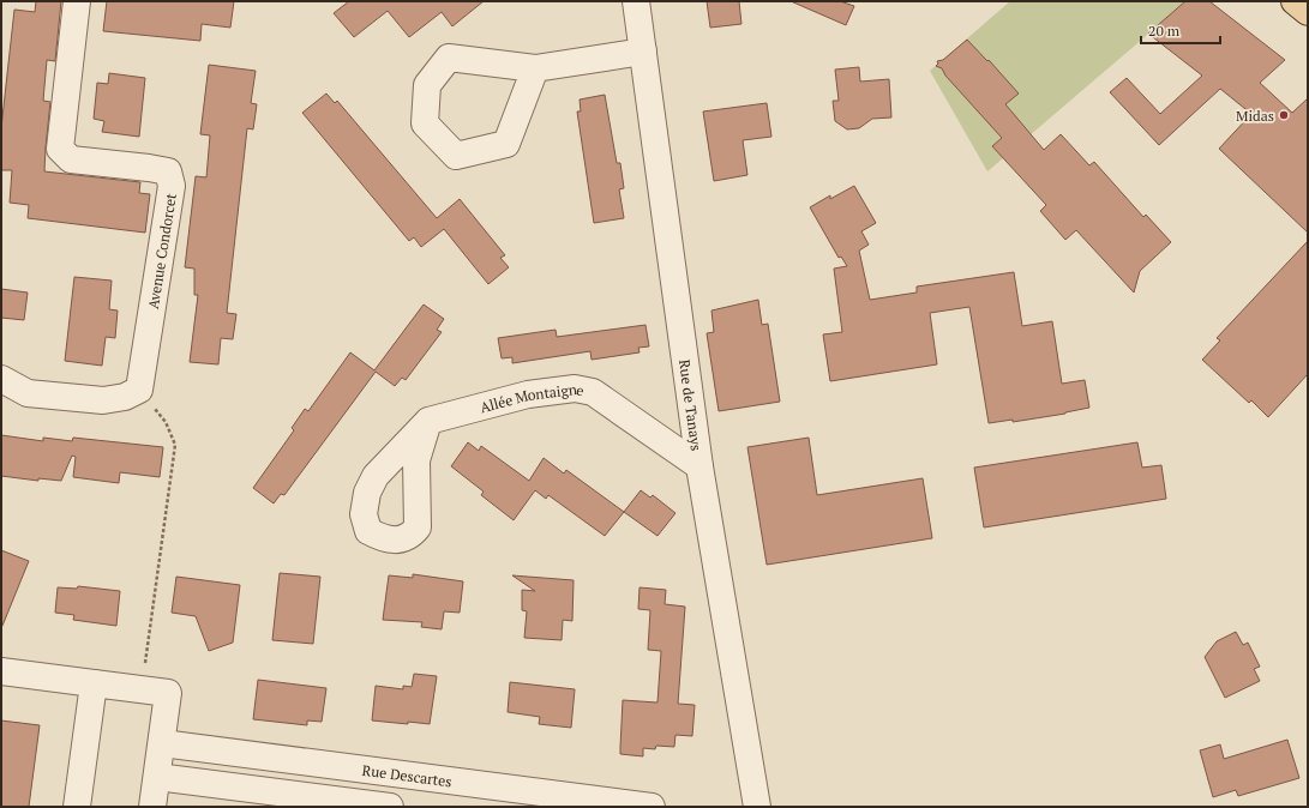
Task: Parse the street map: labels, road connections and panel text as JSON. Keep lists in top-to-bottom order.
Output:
{
  "streets": {
    "street": [
      "Avenue Condorcet",
      "Allée Montaigne",
      "Rue de Tanays",
      "Rue Descartes"
    ]
  },
  "crossings": [
    ["Allée Montaigne", "Rue de Tanays"]
  ],
  "places": ["Midas"],
  "scale_bar": "20 m"
}
